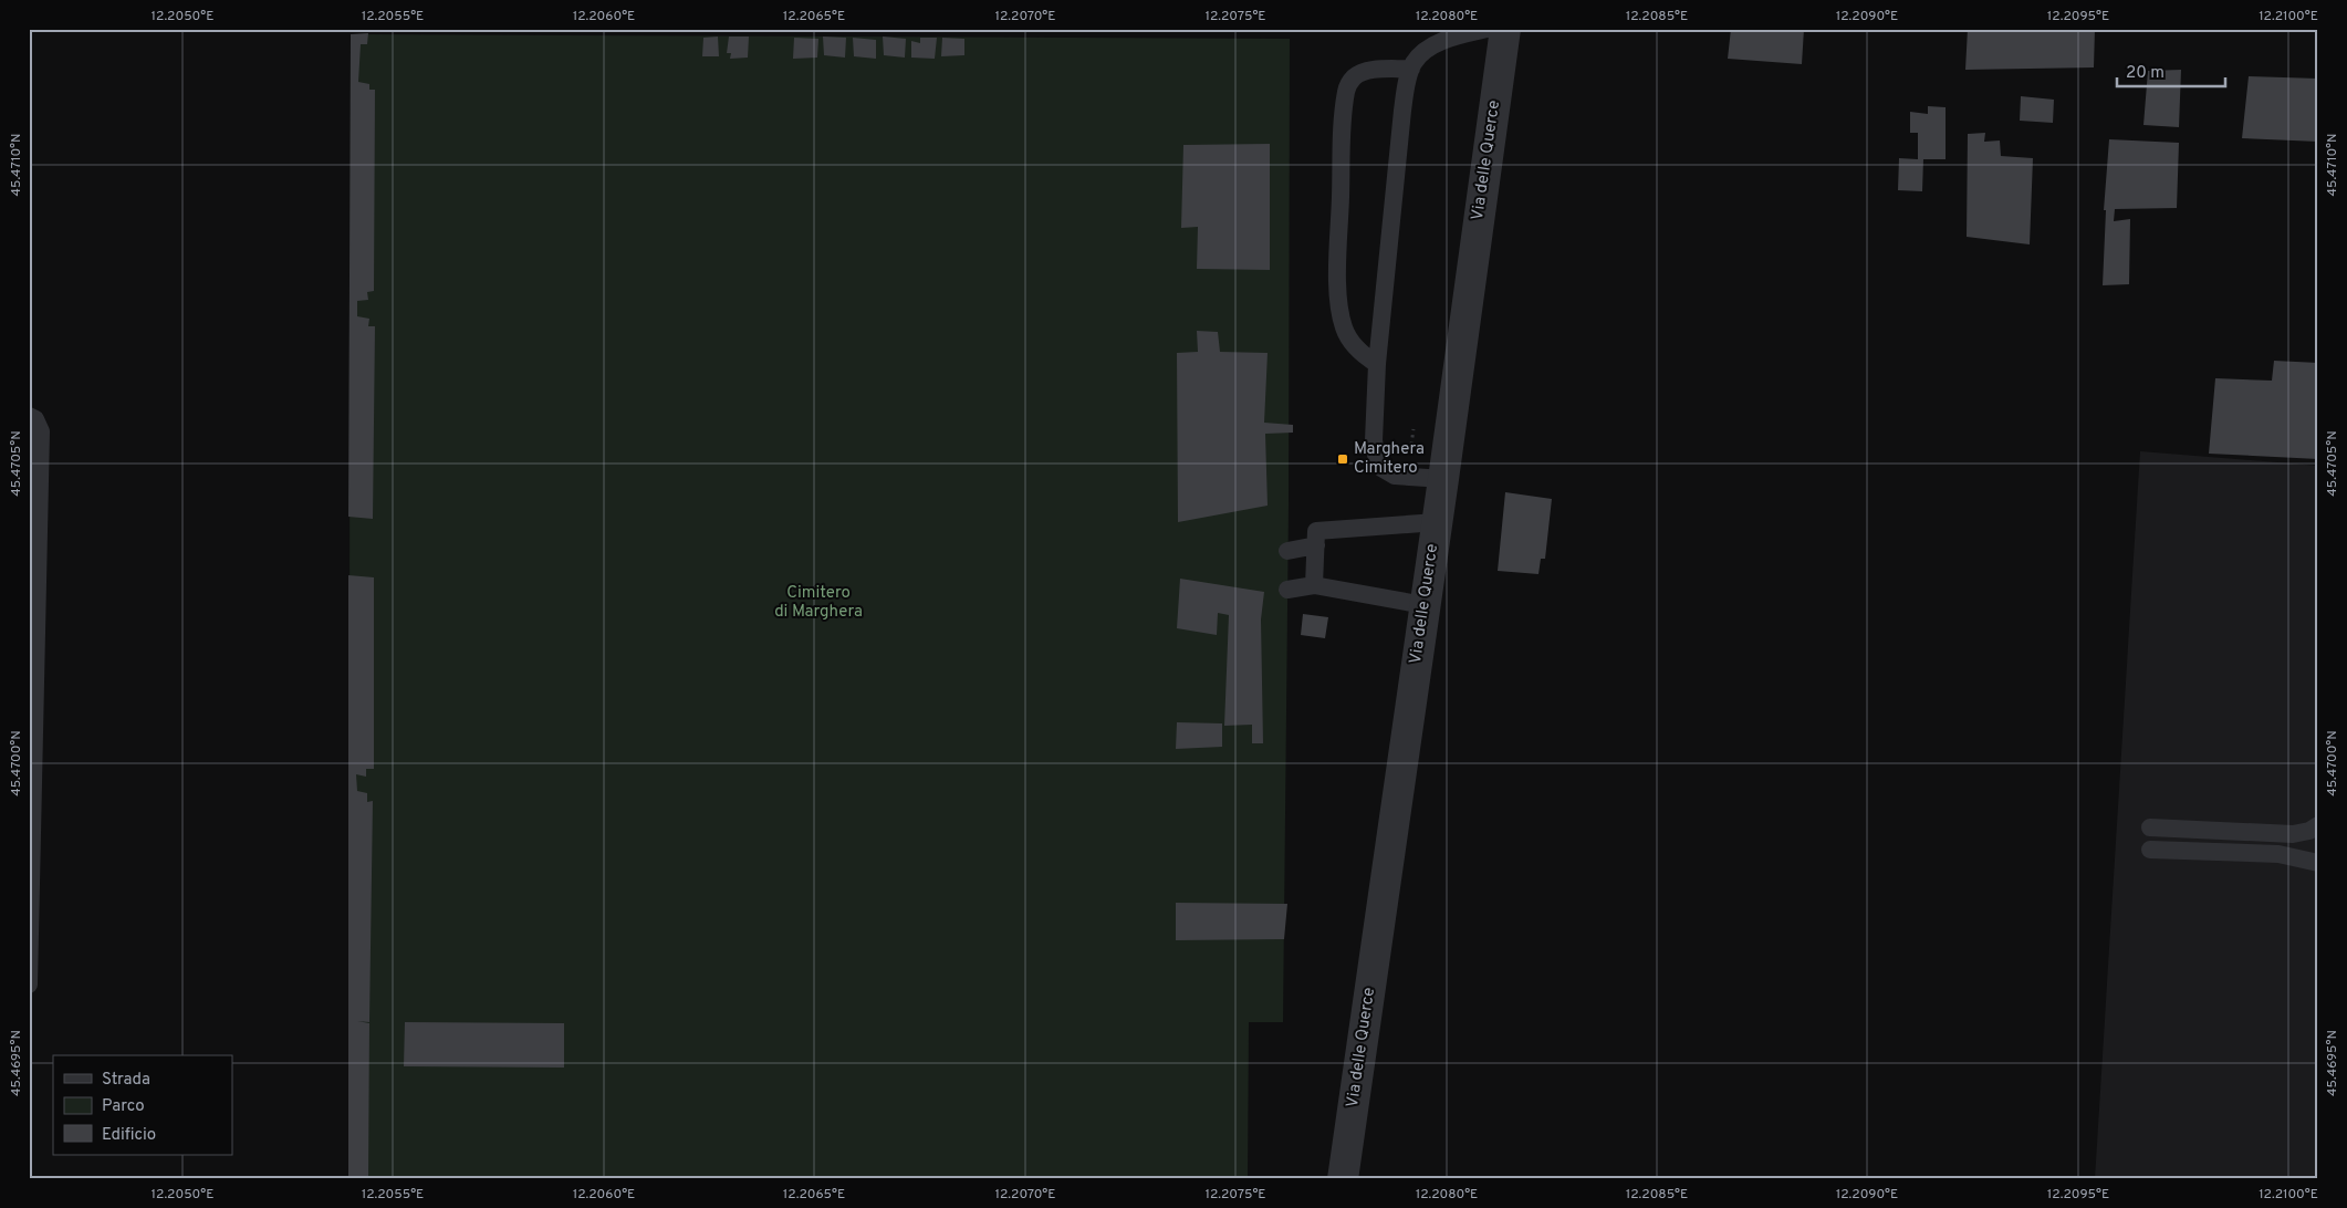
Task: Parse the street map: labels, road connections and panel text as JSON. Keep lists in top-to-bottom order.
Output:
{
  "streets": {
    "street": ["Via delle Querce"]
  },
  "parks": ["Cimitero di Marghera"],
  "places": {
    "transit": ["Marghera Cimitero"]
  },
  "legend": ["Strada", "Parco", "Edificio"],
  "scale_bar": "20 m",
  "coordinates": [
    "12.2050°E",
    "12.2055°E",
    "12.2060°E",
    "12.2065°E",
    "12.2070°E",
    "12.2075°E",
    "12.2080°E",
    "12.2085°E",
    "12.2090°E",
    "12.2095°E",
    "12.2100°E",
    "45.4710°N",
    "45.4705°N",
    "45.4700°N",
    "45.4695°N"
  ]
}
